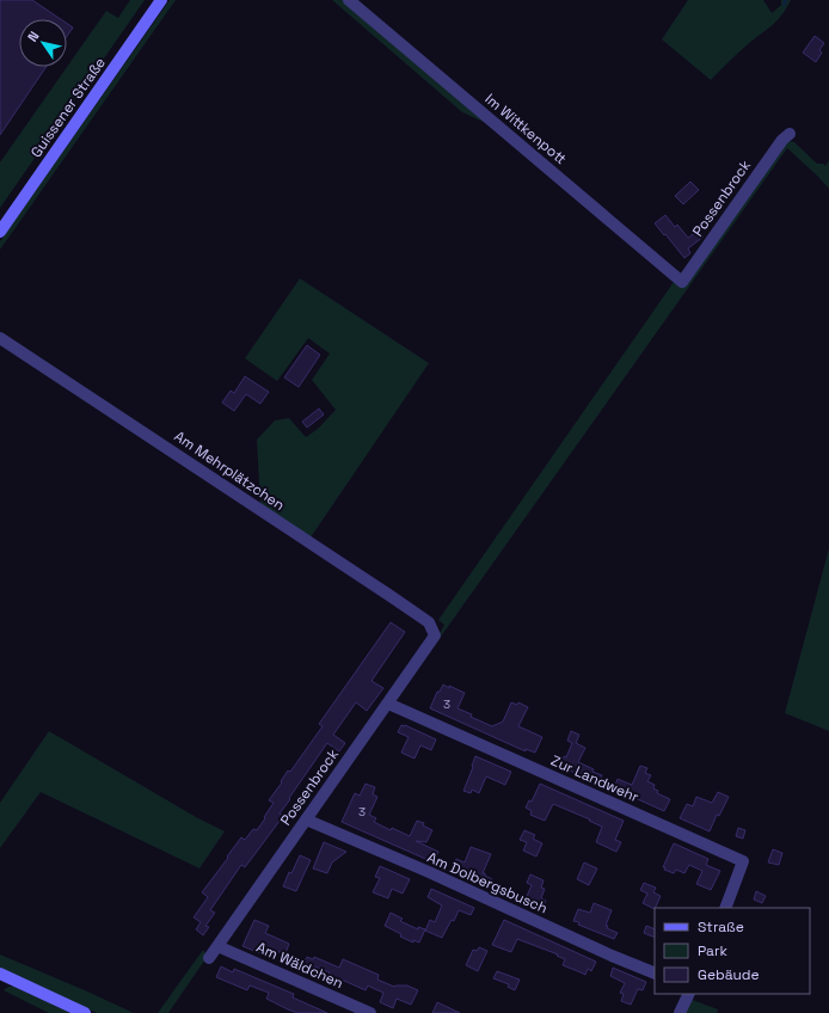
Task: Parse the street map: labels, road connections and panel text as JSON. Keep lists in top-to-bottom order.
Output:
{
  "streets": {
    "street": [
      "Guissener Straße",
      "Im Wittkenpott",
      "Possenbrock",
      "Am Mehrplätzchen",
      "Zur Landwehr",
      "Am Dolbergsbusch",
      "Am Wäldchen"
    ]
  },
  "crossings": [
    ["Im Wittkenpott", "Possenbrock"],
    ["Possenbrock", "Am Mehrplätzchen"],
    ["Possenbrock", "Zur Landwehr"],
    ["Possenbrock", "Am Dolbergsbusch"],
    ["Possenbrock", "Am Wäldchen"]
  ],
  "house_numbers": ["3", "3"],
  "legend": ["Straße", "Park", "Gebäude"],
  "north": "top left"
}
